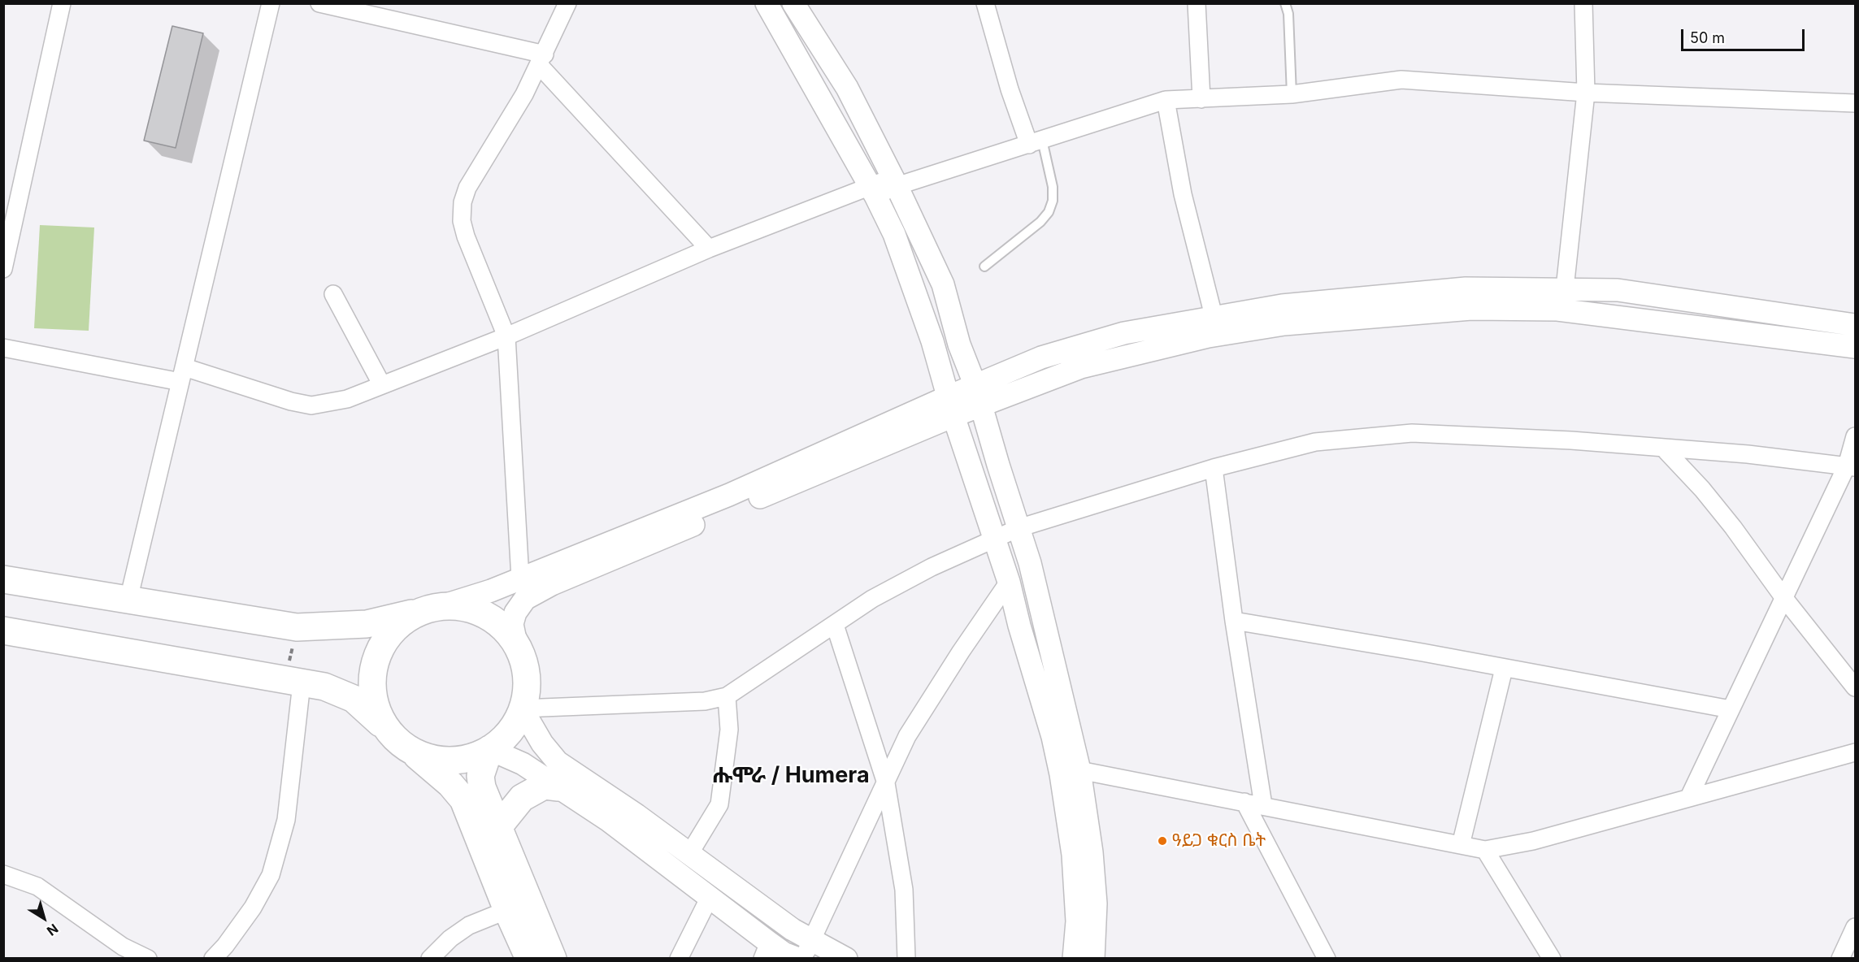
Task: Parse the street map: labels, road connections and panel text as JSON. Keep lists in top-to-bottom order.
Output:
{
  "districts": ["ሑሞራ / Humera"],
  "places": ["ዓይጋ ቁርስ ቤት"],
  "scale_bar": "50 m",
  "north": "bottom right"
}
